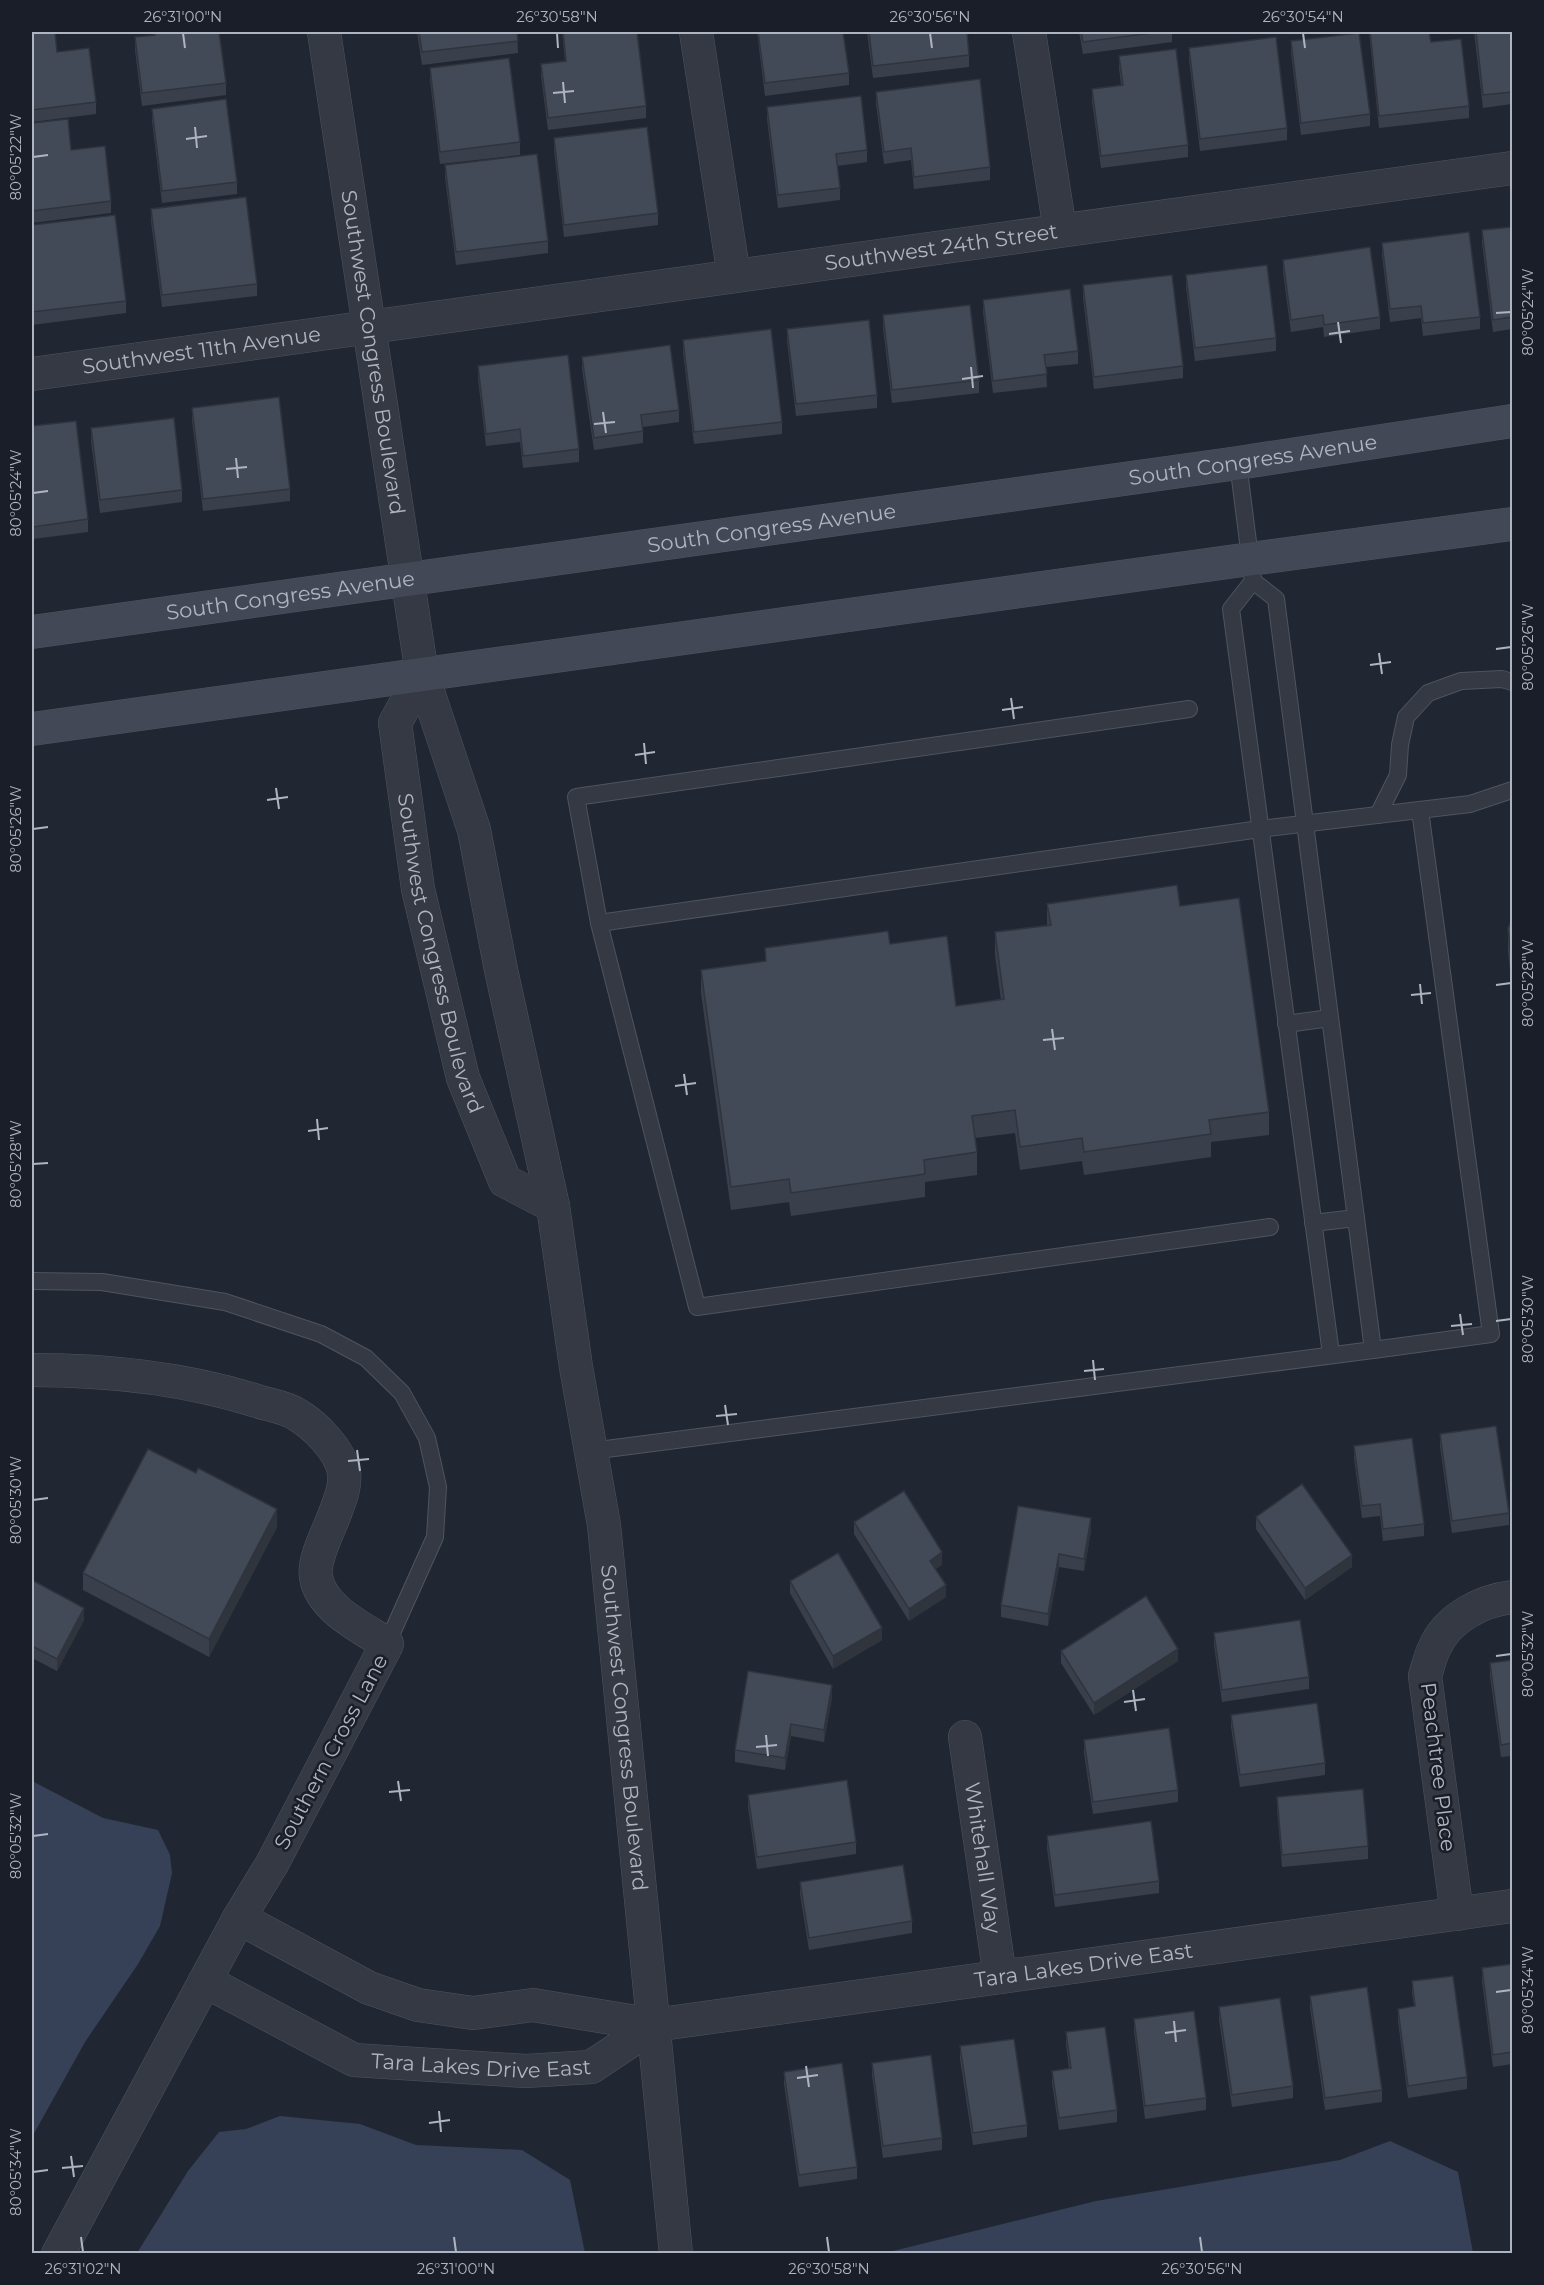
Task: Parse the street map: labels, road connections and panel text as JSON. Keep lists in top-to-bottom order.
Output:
{
  "streets": {
    "main road": ["South Congress Avenue"],
    "street": [
      "Southwest 24th Street",
      "Southwest 11th Avenue",
      "Southwest Congress Boulevard",
      "Southern Cross Lane",
      "Peachtree Place",
      "Whitehall Way",
      "Tara Lakes Drive East"
    ]
  },
  "crossings": [
    ["Southwest 24th Street", "Southwest 11th Avenue"],
    ["Southwest 24th Street", "Southwest Congress Boulevard"],
    ["Southwest 11th Avenue", "Southwest Congress Boulevard"],
    ["Southwest Congress Boulevard", "South Congress Avenue"],
    ["Southwest Congress Boulevard", "Tara Lakes Drive East"],
    ["Southern Cross Lane", "Tara Lakes Drive East"],
    ["Peachtree Place", "Tara Lakes Drive East"],
    ["Whitehall Way", "Tara Lakes Drive East"]
  ],
  "coordinates": [
    "26°31'00\"N",
    "26°30'58\"N",
    "26°30'56\"N",
    "26°30'54\"N",
    "80°05'22\"W",
    "80°05'24\"W",
    "80°05'26\"W",
    "80°05'28\"W",
    "80°05'30\"W",
    "80°05'32\"W",
    "80°05'34\"W",
    "26°31'02\"N"
  ]
}
